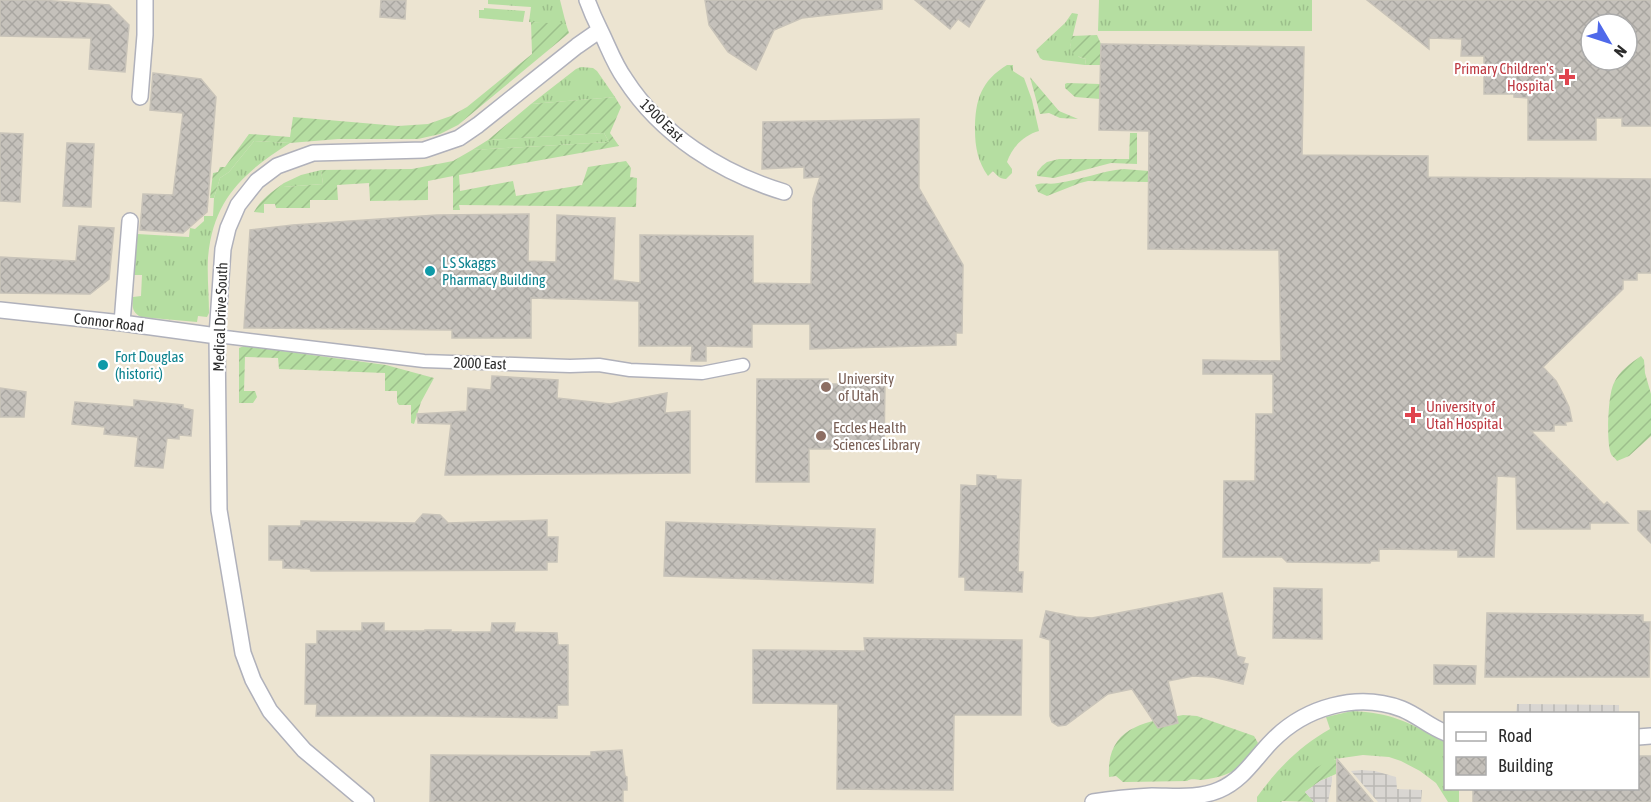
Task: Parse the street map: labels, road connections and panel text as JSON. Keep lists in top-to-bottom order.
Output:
{
  "streets": {
    "street": [
      "1900 East",
      "Medical Drive South",
      "Connor Road",
      "2000 East"
    ]
  },
  "crossings": [
    ["1900 East", "Medical Drive South"],
    ["Medical Drive South", "Connor Road"],
    ["Medical Drive South", "2000 East"],
    ["Connor Road", "2000 East"]
  ],
  "places": {
    "health": ["Primary Children's Hospital", "University of Utah Hospital"],
    "other": [
      "L S Skaggs Pharmacy Building",
      "Fort Douglas (historic)",
      "University of Utah",
      "Eccles Health Sciences Library"
    ]
  },
  "legend": ["Road", "Building"],
  "north": "bottom right"
}
